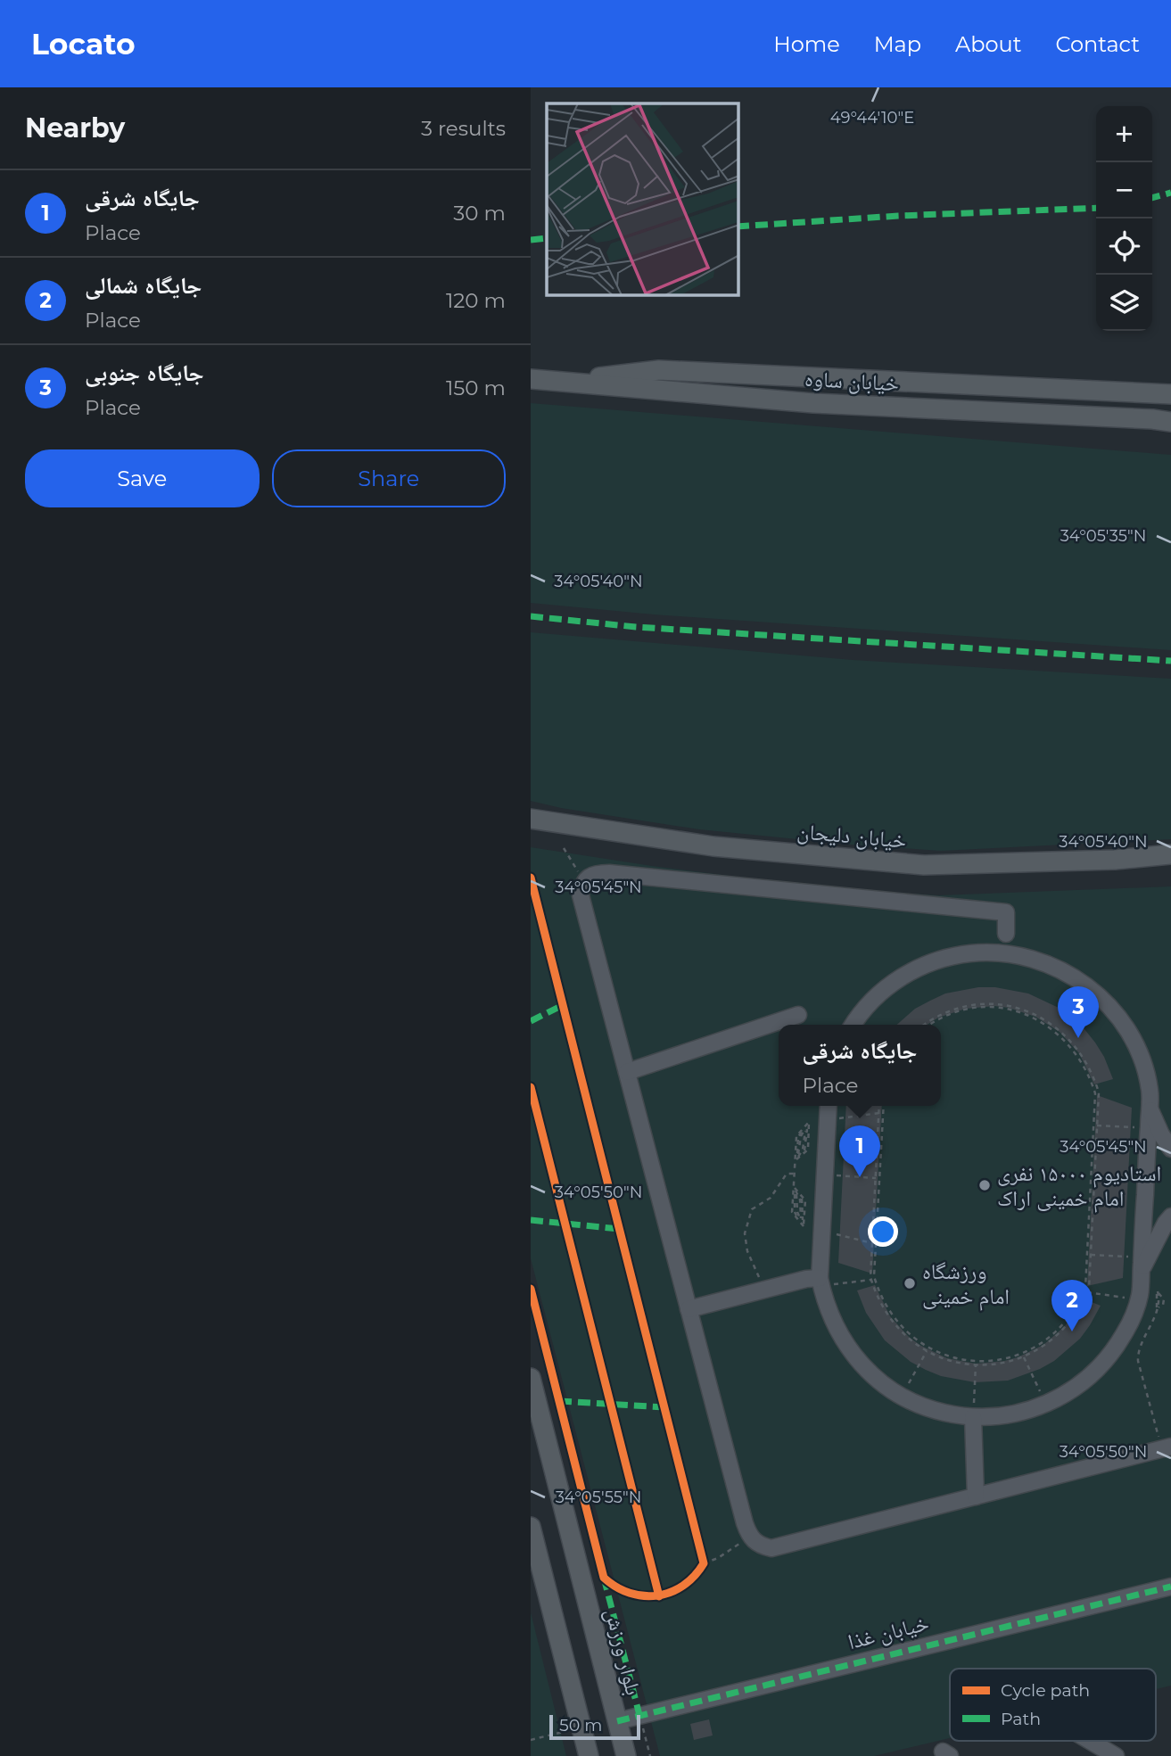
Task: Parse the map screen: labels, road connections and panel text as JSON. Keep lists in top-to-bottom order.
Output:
{
  "streets": {
    "main road": ["خیابان ساوه", "خیابان دلیجان", "بلوار ورزش"],
    "street": ["خیابان غذا"]
  },
  "crossings": [
    ["خیابان غذا", "بلوار ورزش"]
  ],
  "places": ["استادیوم ۱۵۰۰۰ نفری امام خمینی اراک", "ورزشگاه امام خمینی"],
  "legend": ["Cycle path", "Path"],
  "scale_bar": "50 m",
  "page": {
    "header": "Locato",
    "nav": [
      "Home",
      "Map",
      "About",
      "Contact"
    ],
    "heading": ["Nearby", "3 results"],
    "map_buttons": ["+", "−"],
    "list": [
      {
        "mark": "1",
        "name": "جایگاه شرقی",
        "note": "Place",
        "value": "30 m"
      },
      {
        "mark": "2",
        "name": "جایگاه شمالی",
        "note": "Place",
        "value": "120 m"
      },
      {
        "mark": "3",
        "name": "جایگاه جنوبی",
        "note": "Place",
        "value": "150 m"
      }
    ],
    "buttons": ["Save", "Share"],
    "pins": ["3", "1", "2"],
    "popup": ["جایگاه شرقی", "Place"],
    "scale": "50 m"
  },
  "coordinates": [
    "49°44'10\"E",
    "34°05'35\"N",
    "34°05'40\"N",
    "34°05'45\"N",
    "34°05'50\"N",
    "34°05'55\"N"
  ]
}
